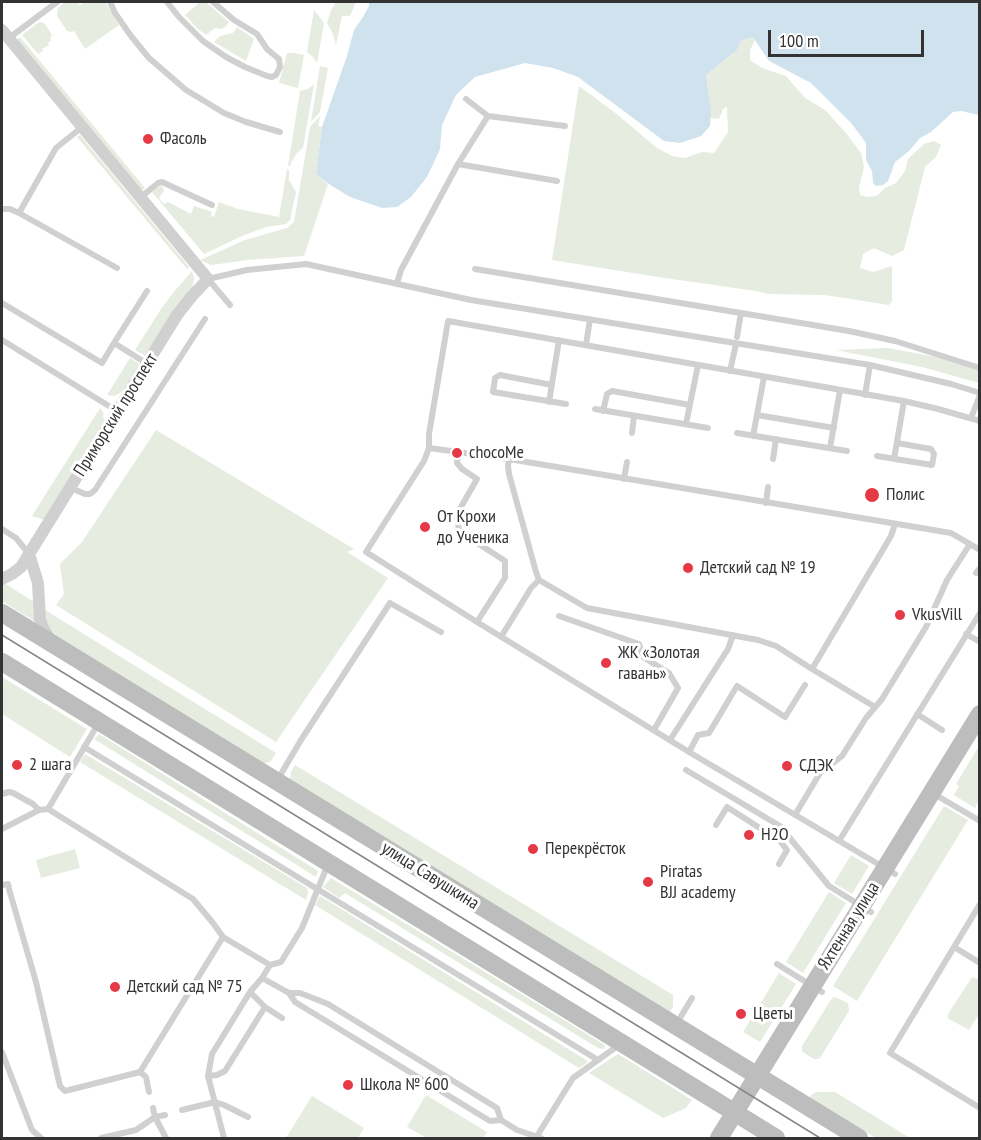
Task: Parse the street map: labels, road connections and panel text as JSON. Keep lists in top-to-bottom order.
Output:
{
  "streets": {
    "main road": ["улица Савушкина", "Яхтенная улица"],
    "street": ["Приморский проспект"]
  },
  "crossings": [
    ["улица Савушкина", "Яхтенная улица"]
  ],
  "places": [
    "Фасоль",
    "chocoMe",
    "Полис",
    "От Крохи до Ученика",
    "Детский сад № 19",
    "VkusVill",
    "ЖК «Золотая гавань»",
    "2 шага",
    "СДЭК",
    "H2O",
    "Перекрёсток",
    "Piratas BJJ academy",
    "Детский сад № 75",
    "Цветы",
    "Школа № 600"
  ],
  "scale_bar": "100 m"
}
